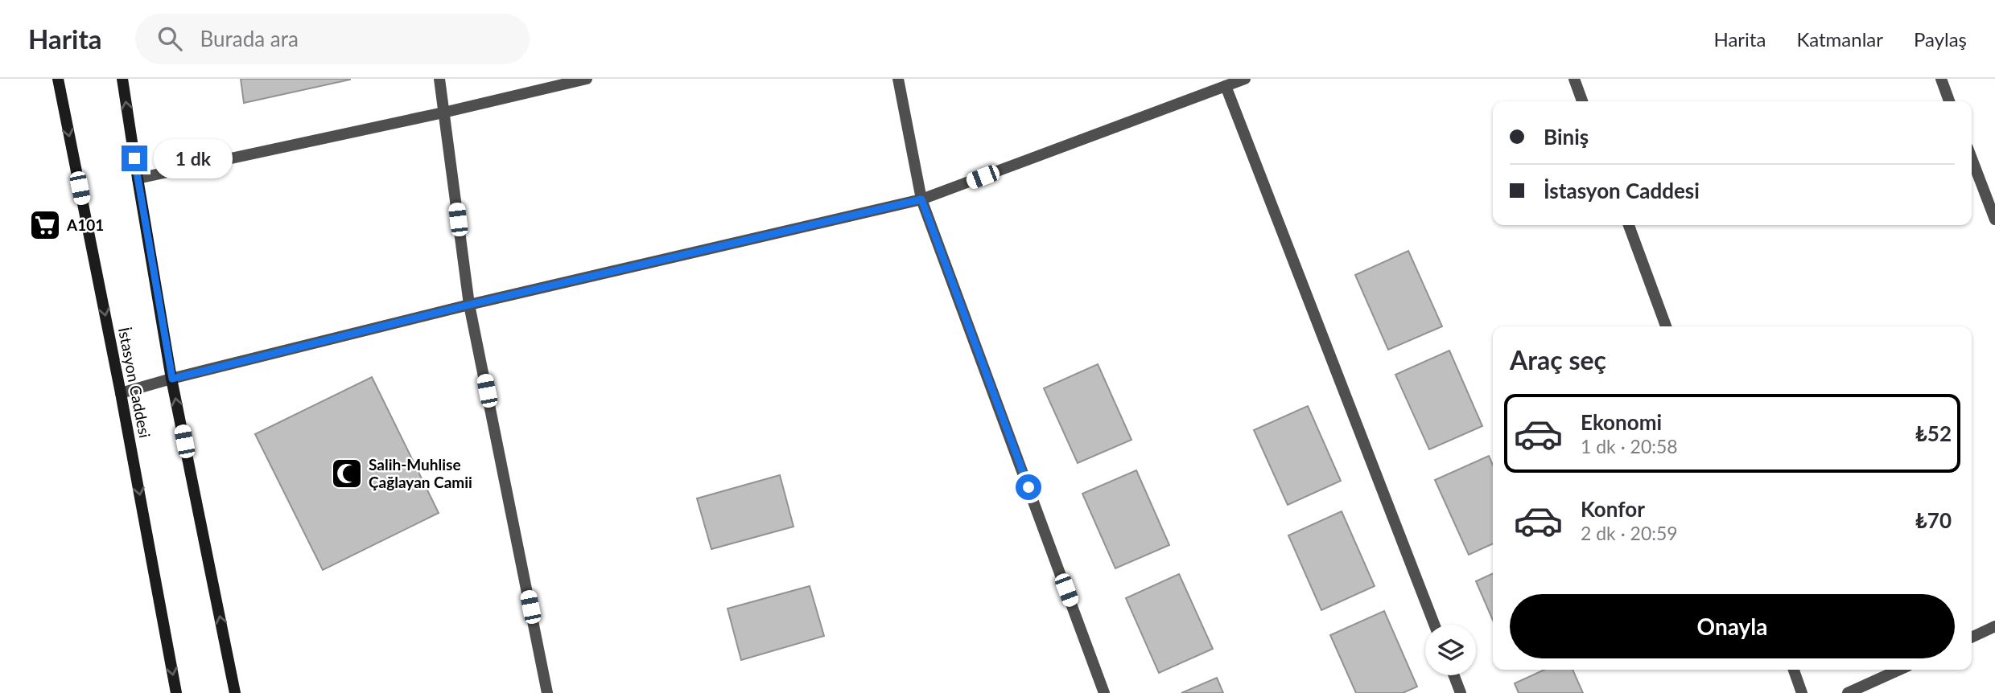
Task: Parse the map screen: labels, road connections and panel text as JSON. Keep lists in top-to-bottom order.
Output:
{
  "streets": {
    "main road": ["İstasyon Caddesi"]
  },
  "places": {
    "supermarket": ["A101"],
    "mosque": ["Salih-Muhlise Çağlayan Camii"]
  },
  "page": {
    "header": "Harita",
    "search": "Burada ara",
    "nav": ["Harita", "Katmanlar", "Paylaş"],
    "banner": ["Biniş", "İstasyon Caddesi"],
    "bubble": "1 dk",
    "heading": "Araç seç",
    "list": [
      {
        "name": "Ekonomi",
        "note": "1 dk · 20:58",
        "value": "₺52"
      },
      {
        "name": "Konfor",
        "note": "2 dk · 20:59",
        "value": "₺70"
      }
    ],
    "buttons": "Onayla"
  }
}
